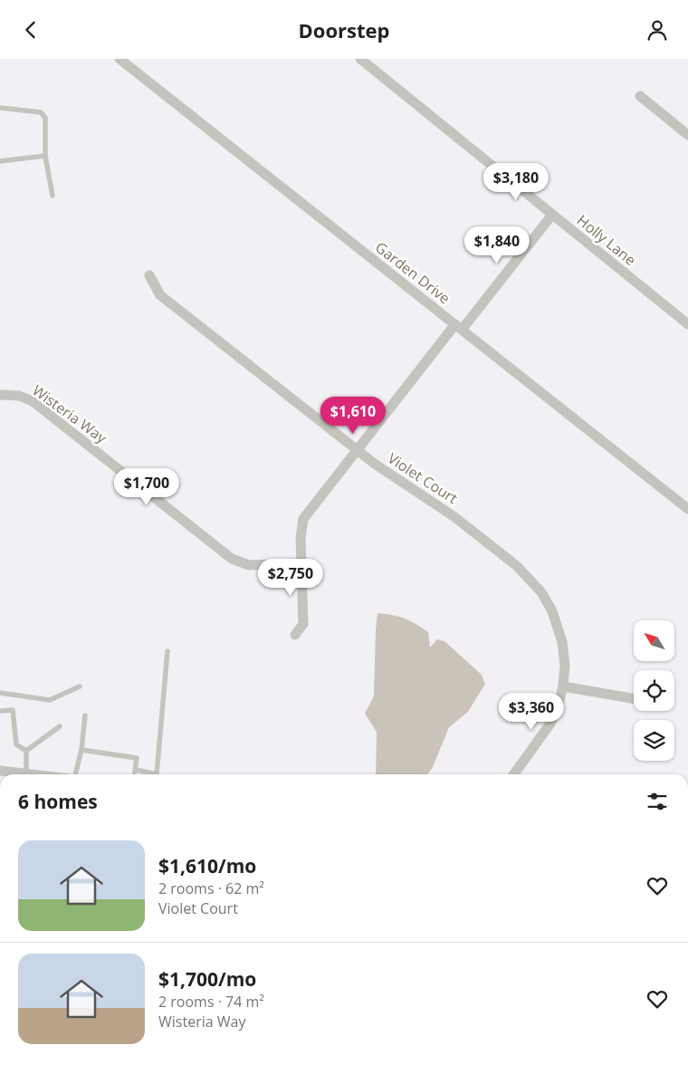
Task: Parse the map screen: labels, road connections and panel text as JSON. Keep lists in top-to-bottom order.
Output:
{
  "streets": {
    "street": [
      "Holly Lane",
      "Garden Drive",
      "Wisteria Way",
      "Violet Court"
    ]
  },
  "north": "top left",
  "page": {
    "header": "Doorstep",
    "price": [
      "$3,180",
      "$1,840",
      "$1,610",
      "$1,700",
      "$2,750",
      "$3,360"
    ],
    "heading": "6 homes",
    "list": [
      {
        "name": "$1,610/mo",
        "note": "2 rooms · 62 m² · Violet Court"
      },
      {
        "name": "$1,700/mo",
        "note": "2 rooms · 74 m² · Wisteria Way"
      }
    ]
  }
}
